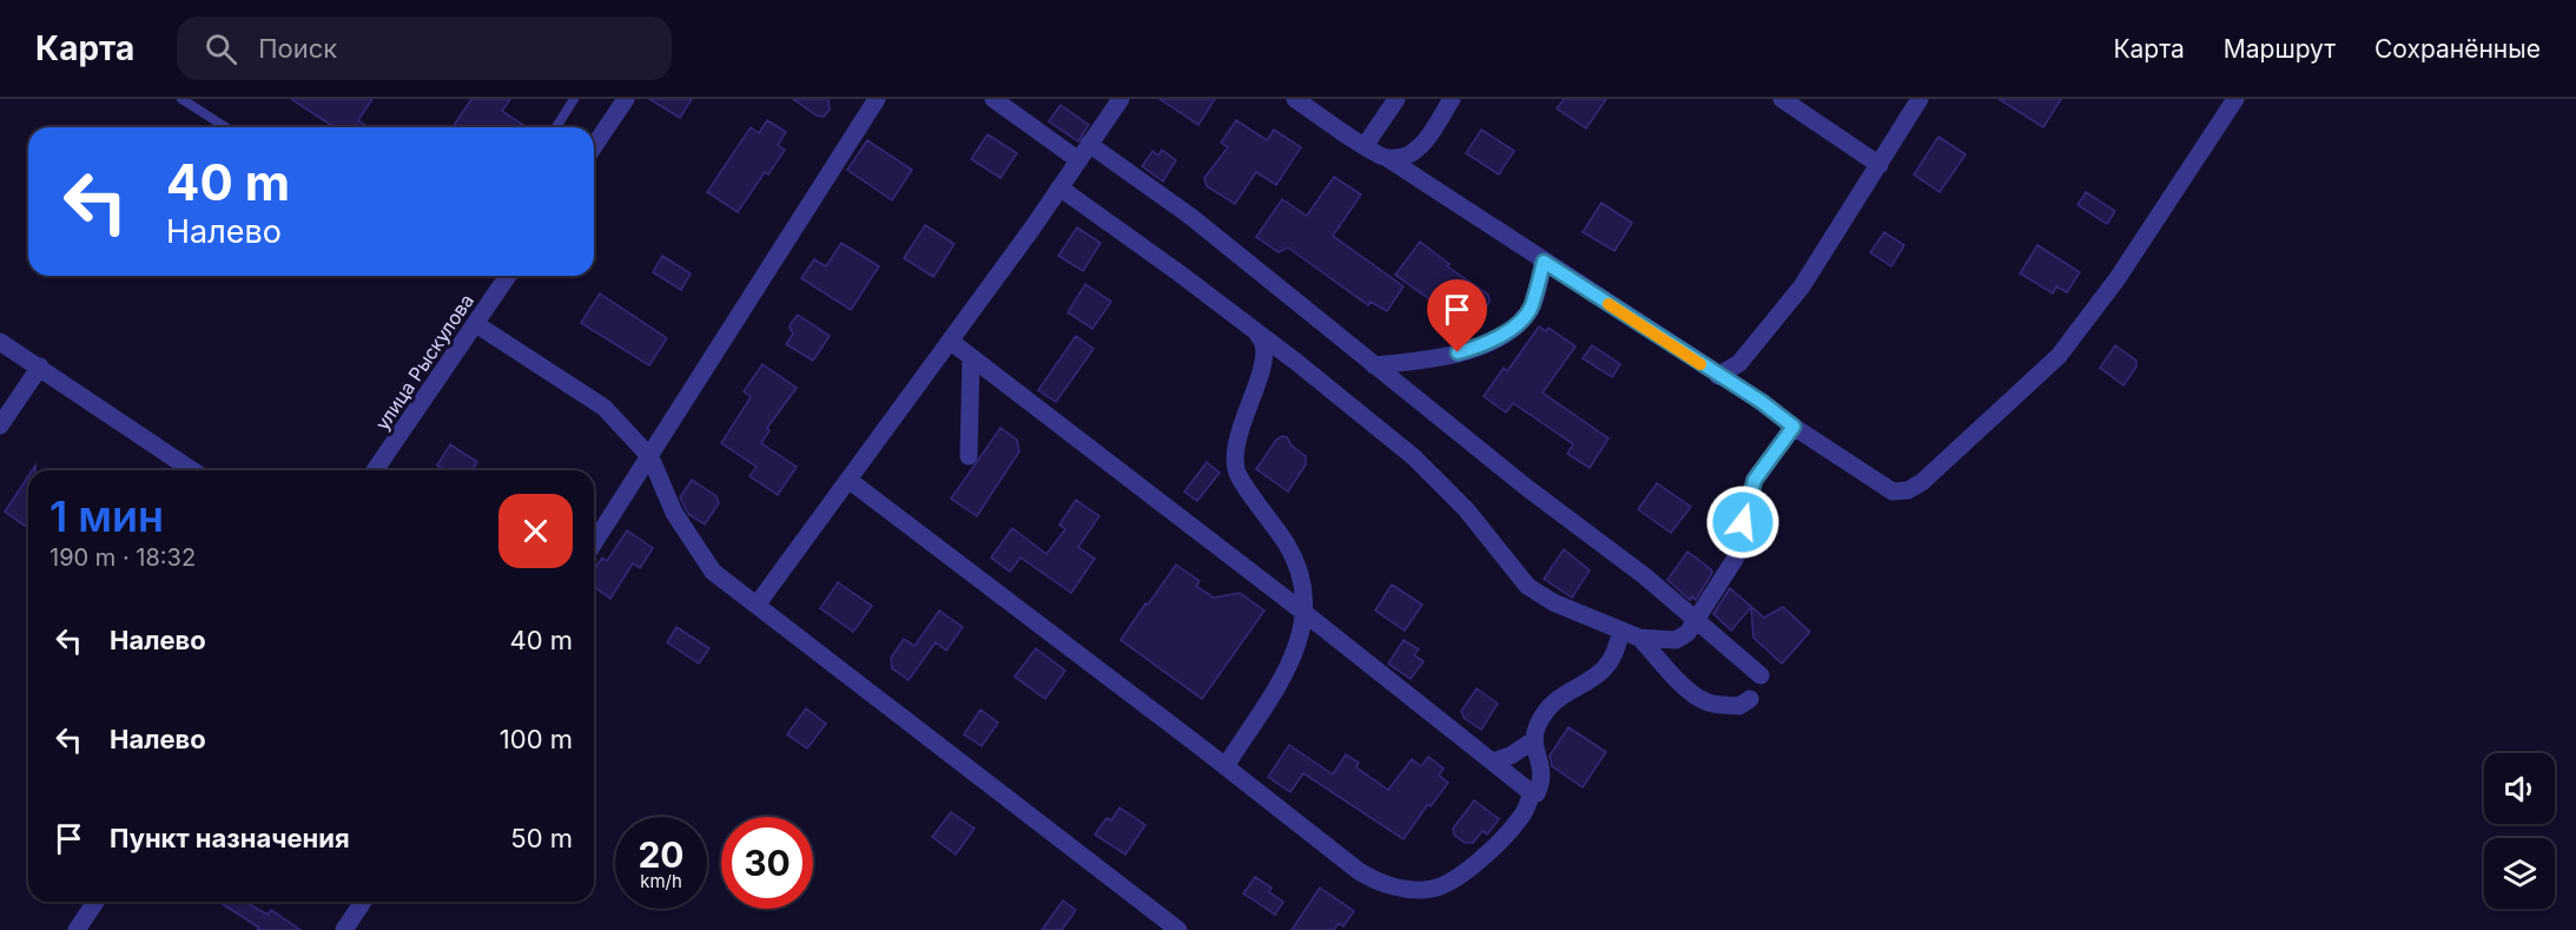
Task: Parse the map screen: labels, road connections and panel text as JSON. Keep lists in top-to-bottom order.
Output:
{
  "streets": {
    "street": ["улица Рыскулова"]
  },
  "page": {
    "header": "Карта",
    "search": "Поиск",
    "nav": ["Карта", "Маршрут", "Сохранённые"],
    "turn": ["40 m", "Налево"],
    "heading": ["1 мин", "190 m · 18:32"],
    "list": [
      {
        "name": "Налево",
        "value": "40 m"
      },
      {
        "name": "Налево",
        "value": "100 m"
      },
      {
        "name": "Пункт назначения",
        "value": "50 m"
      }
    ],
    "speed": "20 km/h",
    "limit": "30"
  }
}
